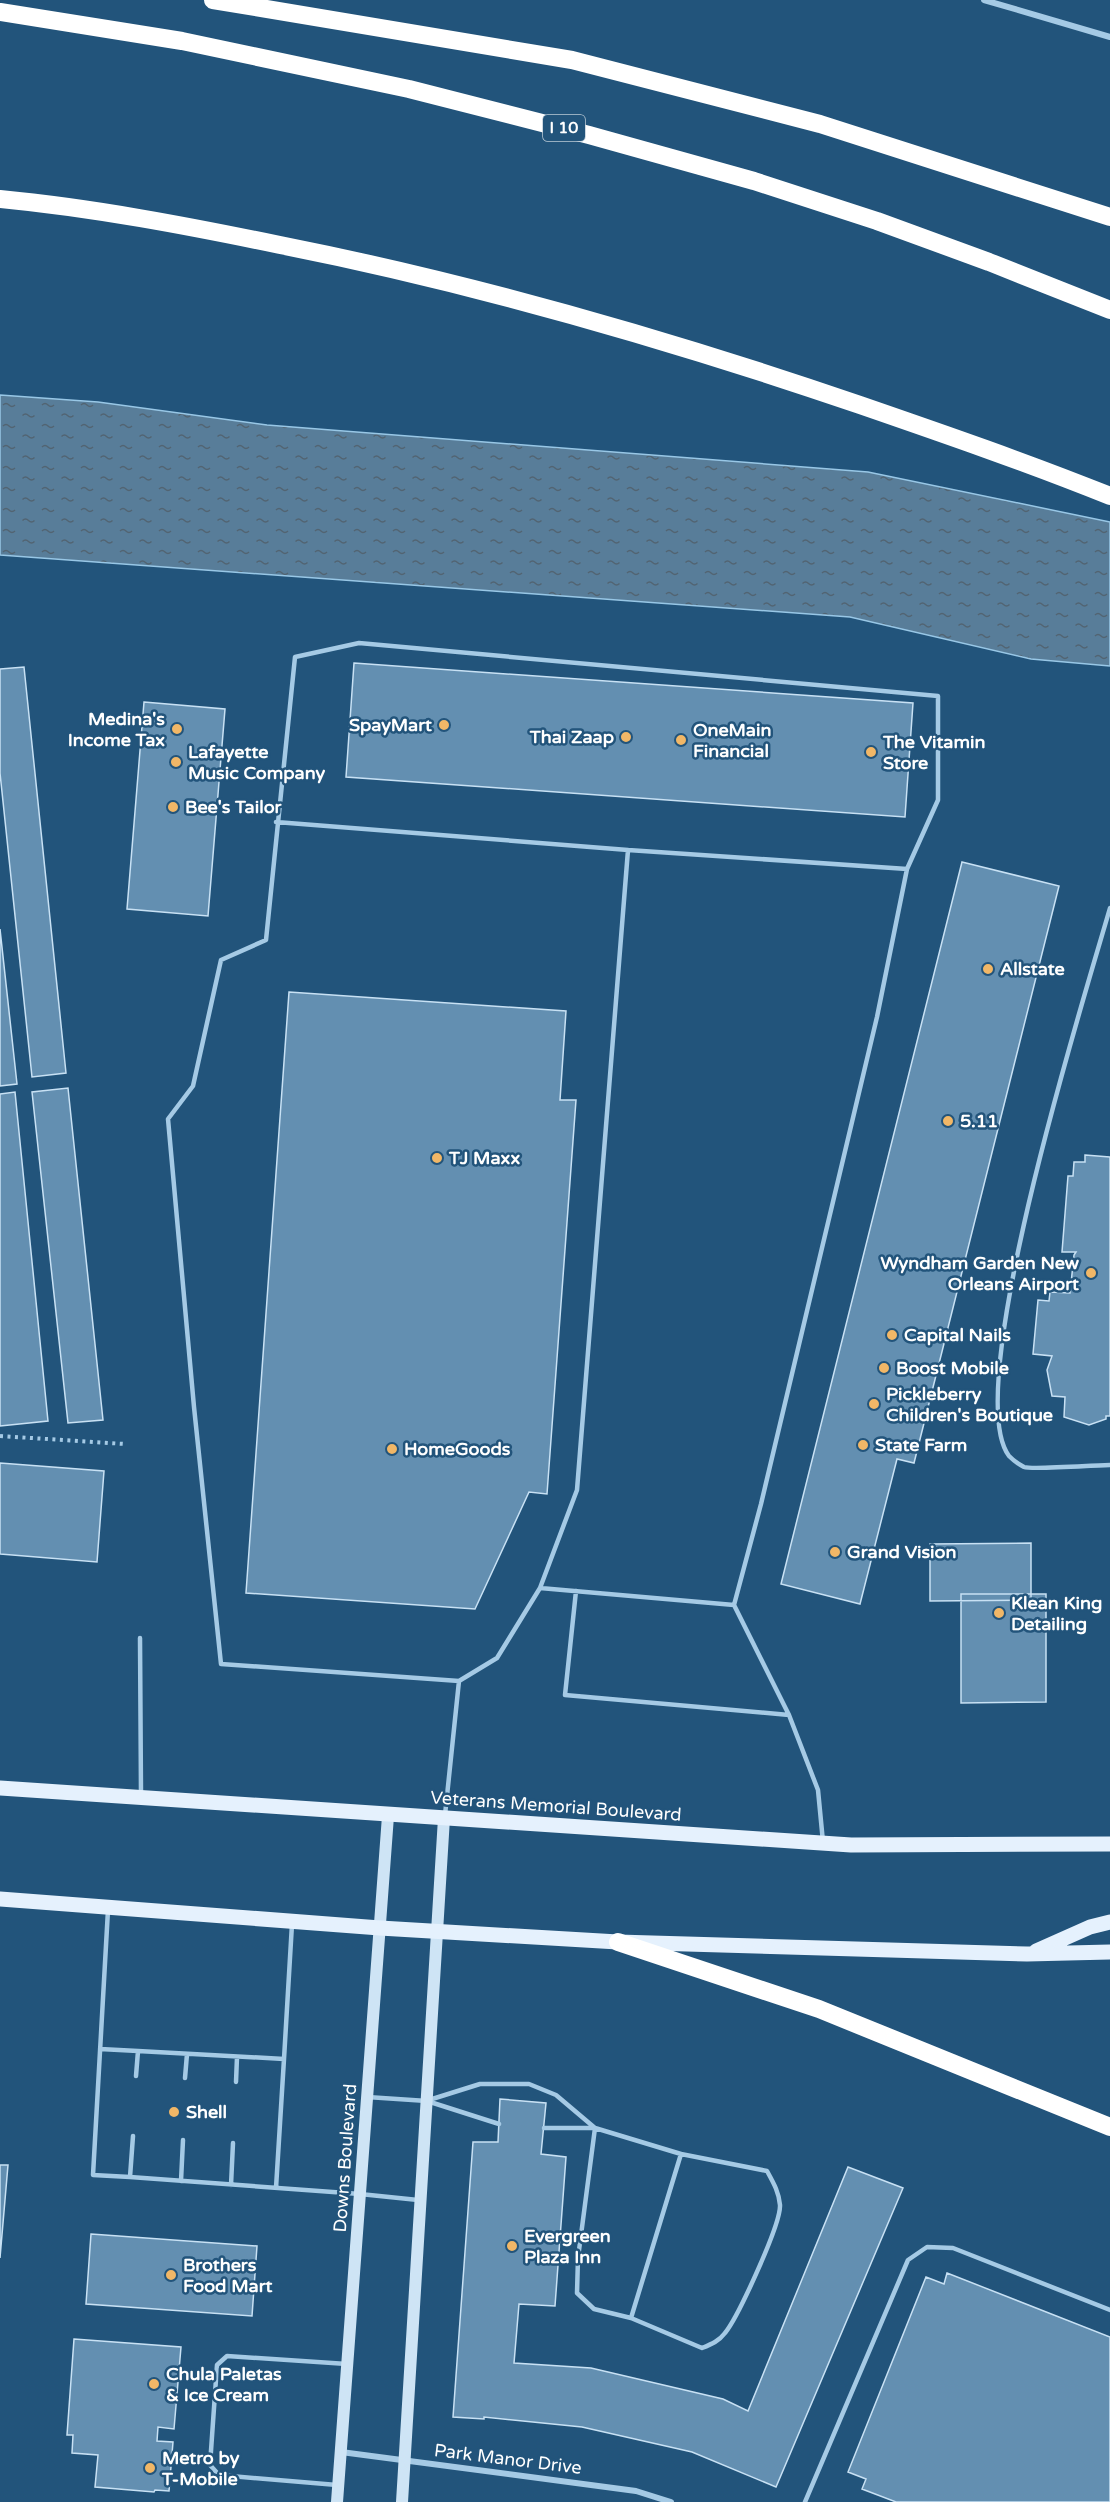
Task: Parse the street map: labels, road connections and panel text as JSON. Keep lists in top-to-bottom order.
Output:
{
  "streets": {
    "highway": ["I 10"],
    "main road": ["Veterans Memorial Boulevard"],
    "street": ["Downs Boulevard", "Park Manor Drive"]
  },
  "crossings": [
    ["Veterans Memorial Boulevard", "Downs Boulevard"],
    ["Downs Boulevard", "Park Manor Drive"]
  ],
  "places": [
    "SpayMart",
    "Medina's Income Tax",
    "Thai Zaap",
    "OneMain Financial",
    "The Vitamin Store",
    "Lafayette Music Company",
    "Bee's Tailor",
    "Allstate",
    "5.11",
    "TJ Maxx",
    "Wyndham Garden New Orleans Airport",
    "Capital Nails",
    "Boost Mobile",
    "Pickleberry Children's Boutique",
    "State Farm",
    "HomeGoods",
    "Grand Vision",
    "Klean King Detailing",
    "Shell",
    "Evergreen Plaza Inn",
    "Brothers Food Mart",
    "Chula Paletas & Ice Cream",
    "Metro by T-Mobile"
  ]
}
